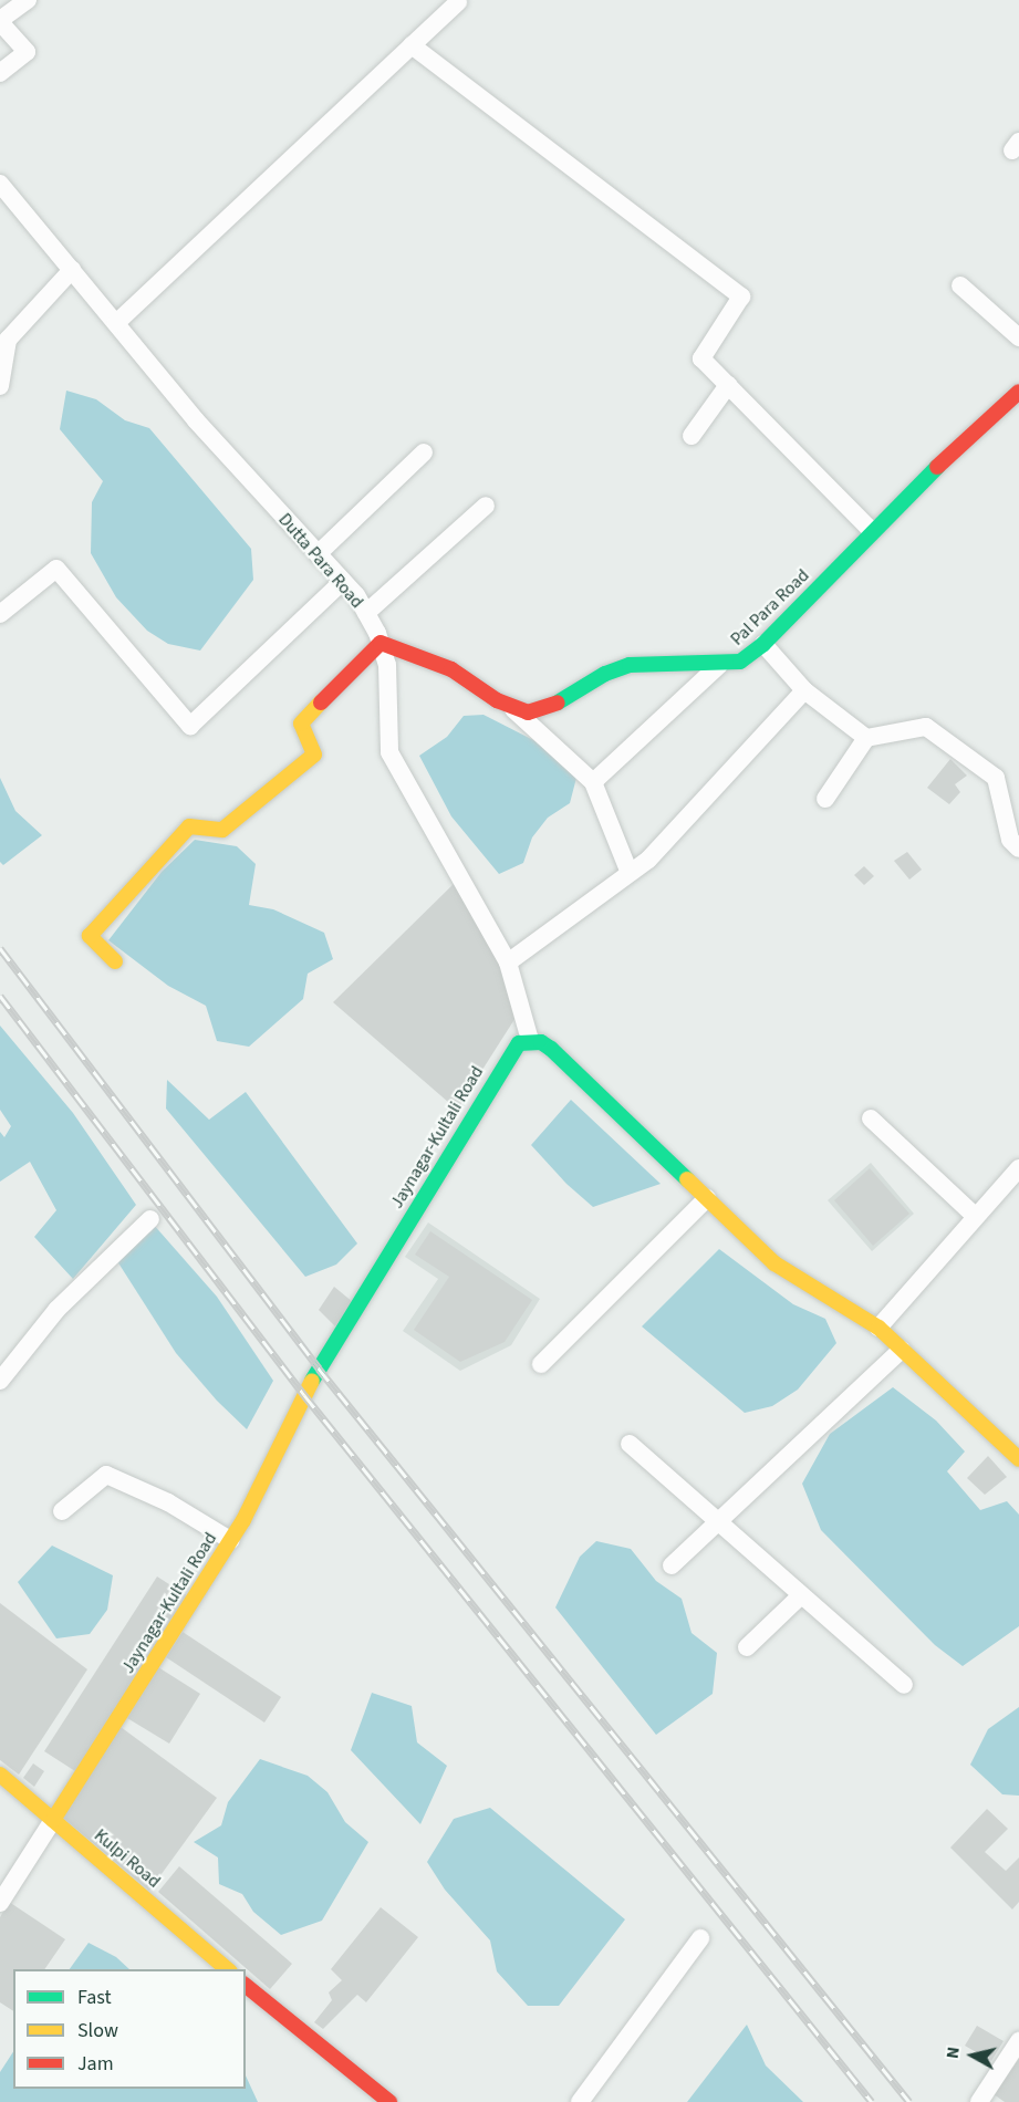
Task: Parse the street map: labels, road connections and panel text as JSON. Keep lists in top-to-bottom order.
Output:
{
  "streets": {
    "main road": ["Pal Para Road", "Jaynagar-Kultali Road", "Kulpi Road"],
    "street": ["Dutta Para Road"]
  },
  "crossings": [
    ["Dutta Para Road", "Jaynagar-Kultali Road"],
    ["Jaynagar-Kultali Road", "Kulpi Road"]
  ],
  "legend": ["Fast", "Slow", "Jam"],
  "north": "left"
}
